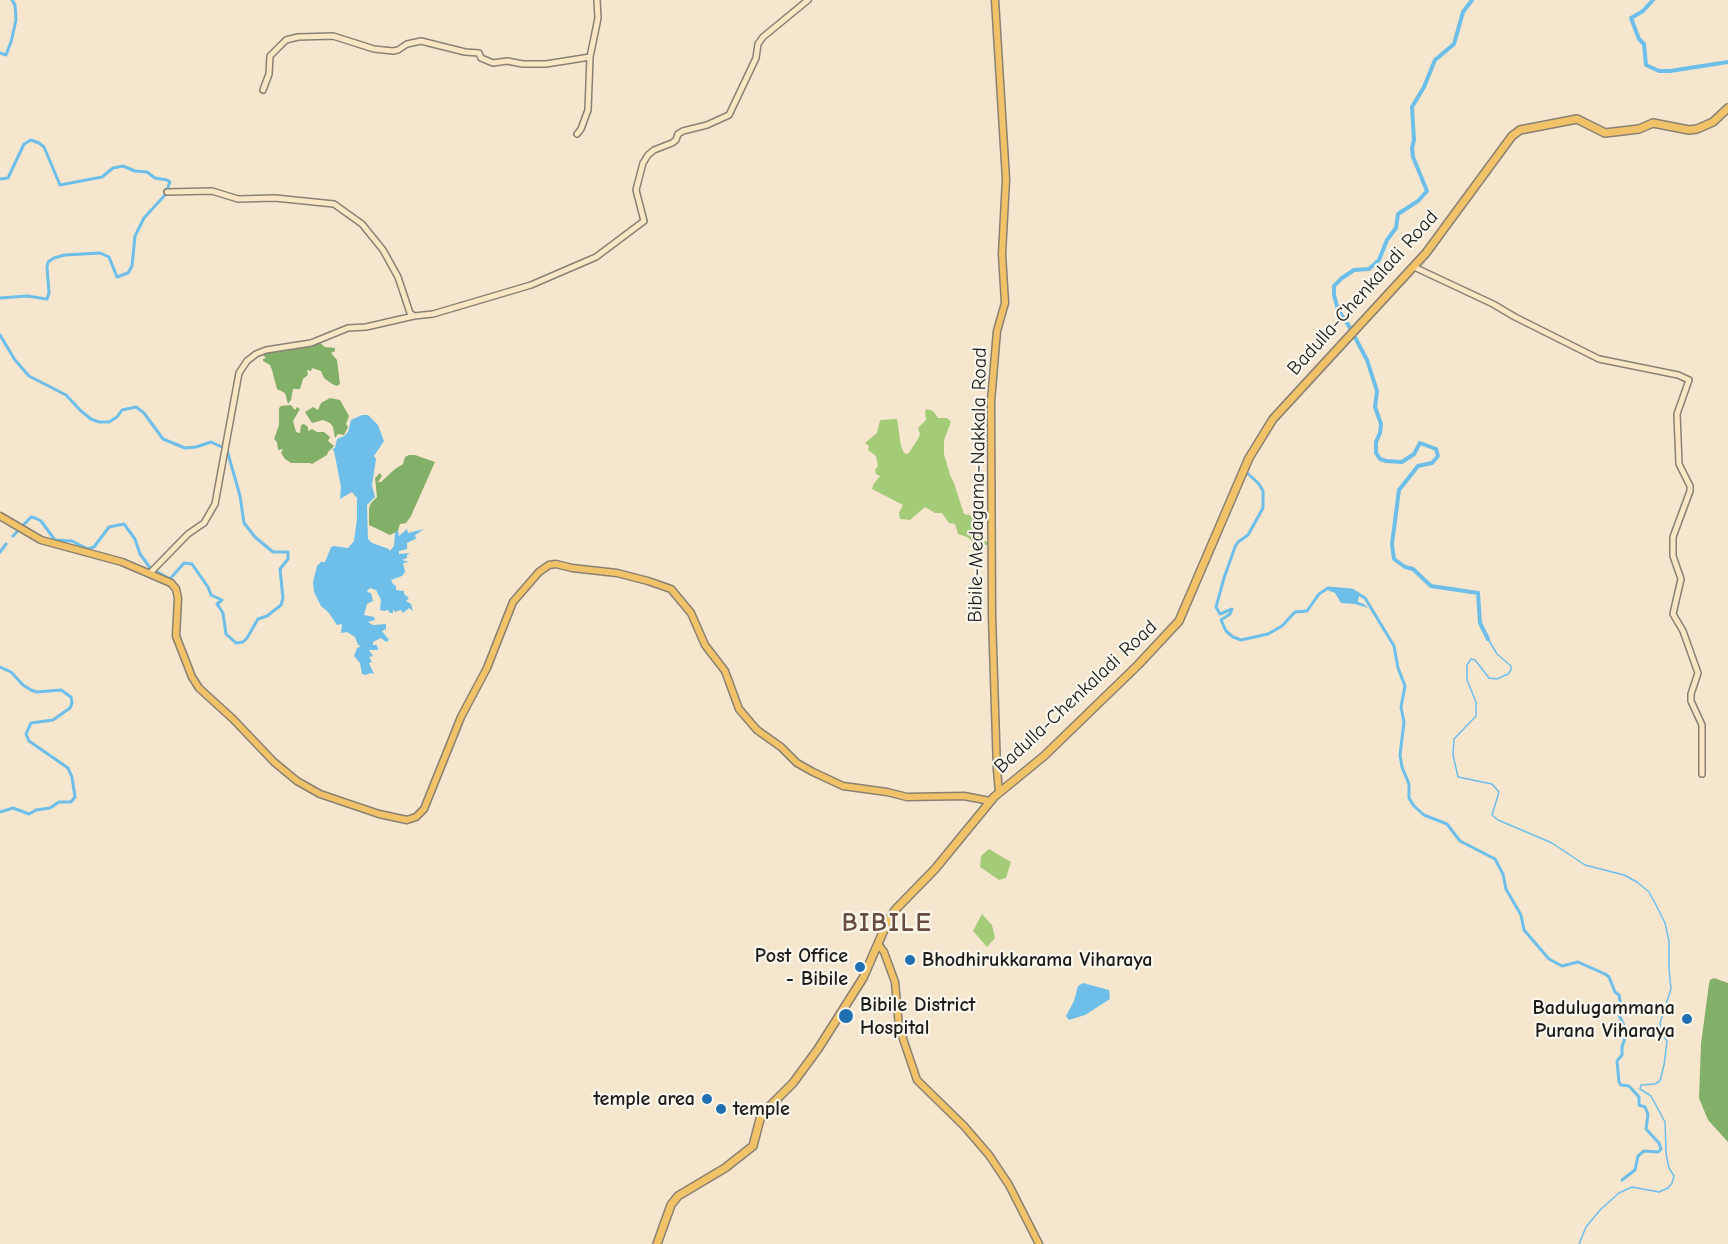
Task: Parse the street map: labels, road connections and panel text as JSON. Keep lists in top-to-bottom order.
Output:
{
  "streets": {
    "highway": ["Badulla-Chenkaladi Road"],
    "main road": ["Bibile-Medagama-Nakkala Road"]
  },
  "crossings": [
    ["Badulla-Chenkaladi Road", "Bibile-Medagama-Nakkala Road"]
  ],
  "districts": ["BIBILE"],
  "places": [
    "Bhodhirukkarama Viharaya",
    "Post Office - Bibile",
    "Bibile District Hospital",
    "Badulugammana Purana Viharaya",
    "temple area",
    "temple"
  ]
}
